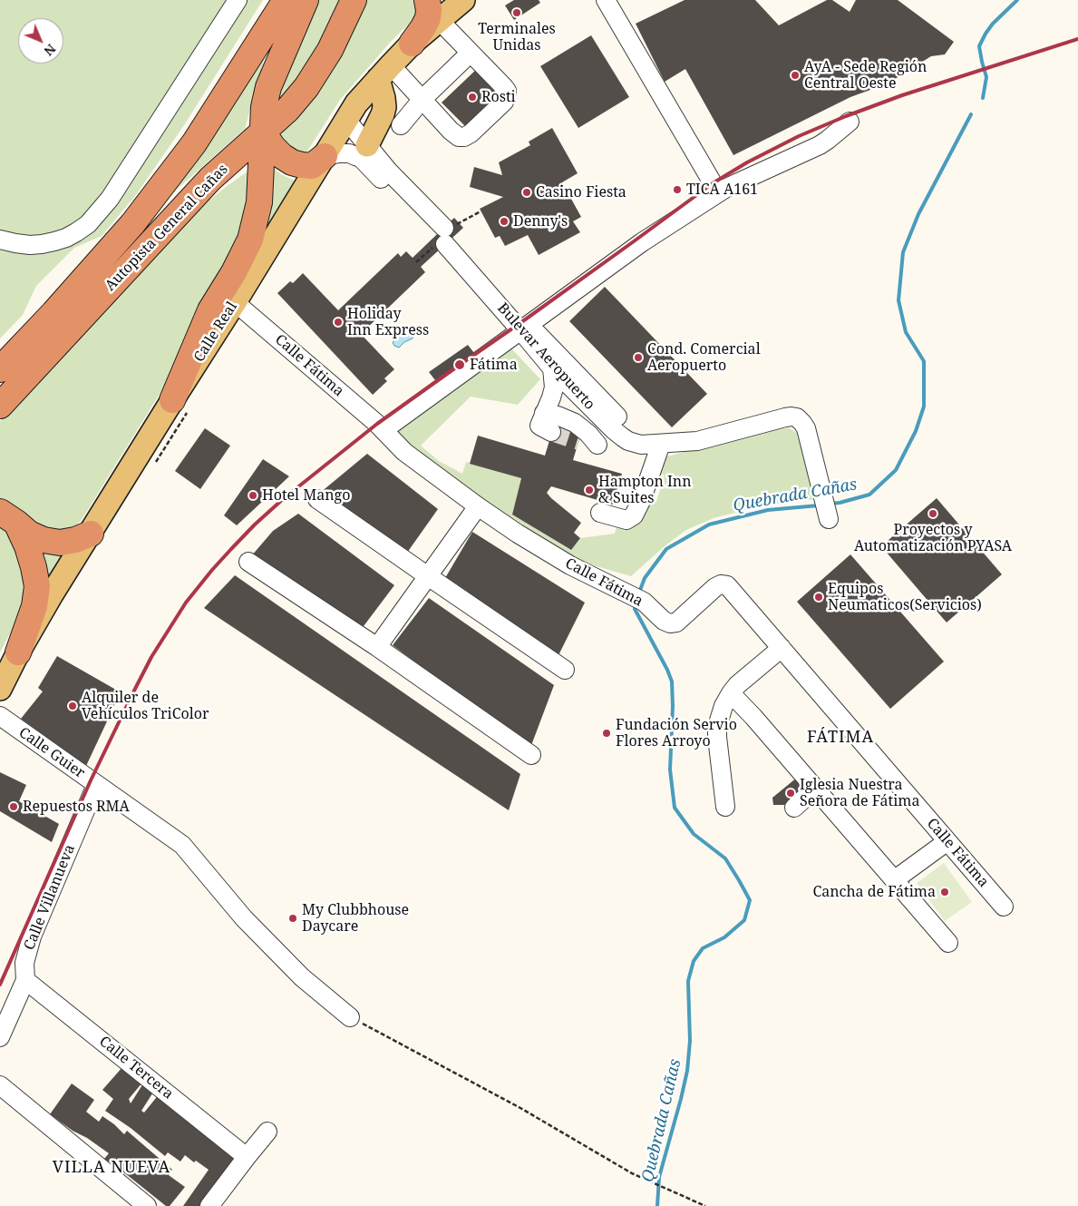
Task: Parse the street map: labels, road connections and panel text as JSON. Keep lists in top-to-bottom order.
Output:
{
  "streets": {
    "highway": ["Autopista General Cañas"],
    "main road": ["Calle Real"],
    "street": [
      "Bulevar Aeropuerto",
      "Calle Fátima",
      "Calle Guier",
      "Calle Villanueva",
      "Calle Tercera"
    ]
  },
  "crossings": [
    ["Calle Real", "Bulevar Aeropuerto"],
    ["Calle Real", "Calle Fátima"],
    ["Calle Guier", "Calle Villanueva"],
    ["Calle Villanueva", "Calle Tercera"]
  ],
  "districts": ["FÁTIMA", "VILLA NUEVA"],
  "water": ["Quebrada Cañas"],
  "places": [
    "Terminales Unidas",
    "AyA - Sede Región Central Oeste",
    "Rosti",
    "TICA A161",
    "Casino Fiesta",
    "Denny's",
    "Holiday Inn Express",
    "Cond. Comercial Aeropuerto",
    "Fátima",
    "Hampton Inn & Suites",
    "Hotel Mango",
    "Proyectos y Automatización PYASA",
    "Equipos Neumaticos(Servicios)",
    "Alquiler de Vehículos TriColor",
    "Fundación Servio Flores Arroyo",
    "Iglesia Nuestra Señora de Fátima",
    "Repuestos RMA",
    "Cancha de Fátima",
    "My Clubbhouse Daycare"
  ],
  "north": "bottom right"
}
